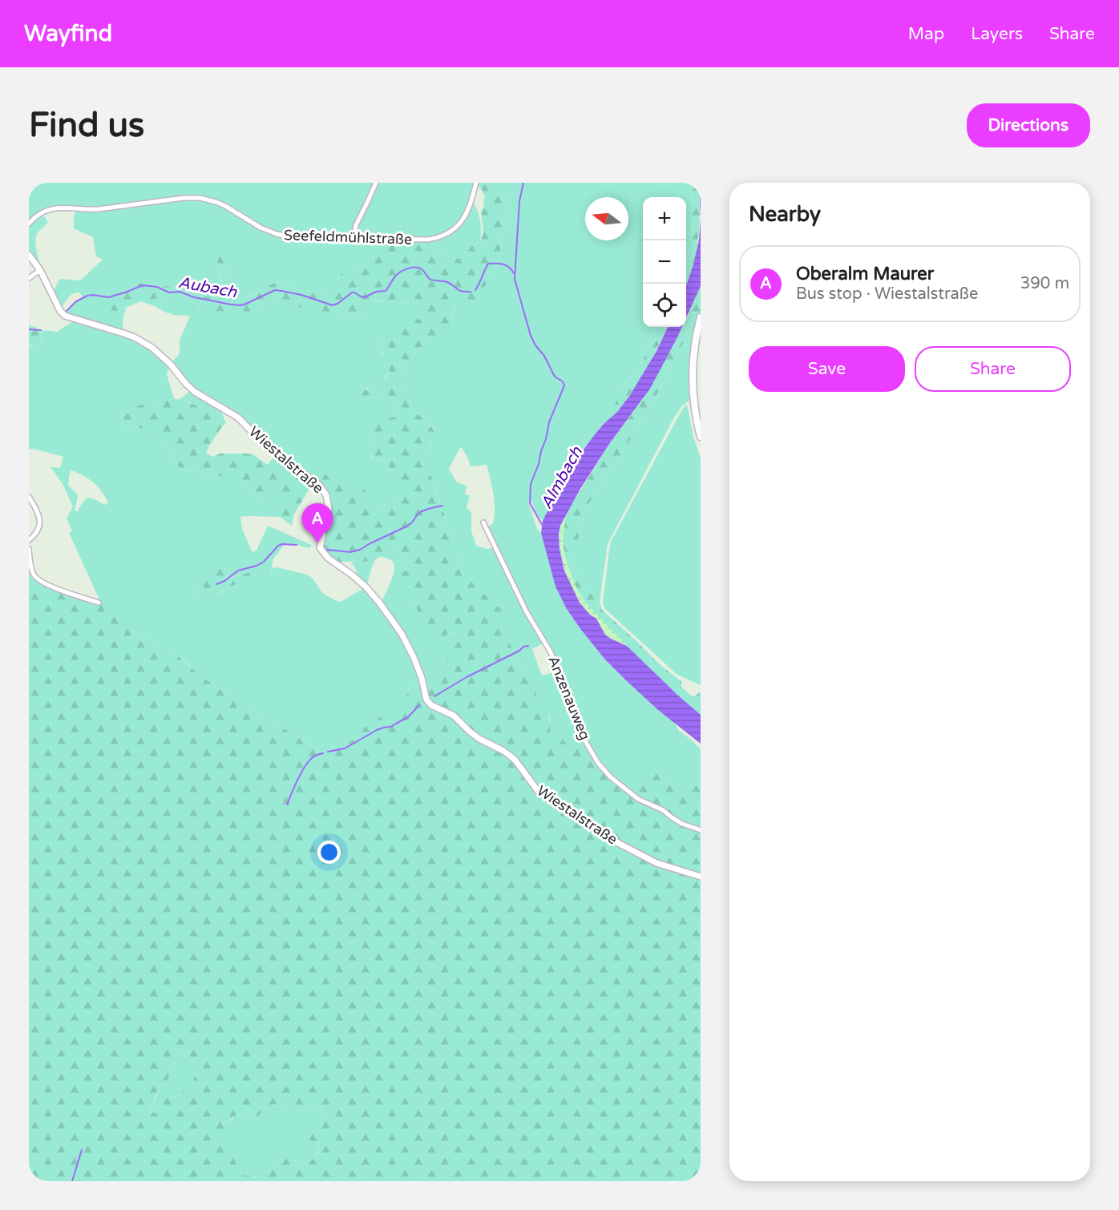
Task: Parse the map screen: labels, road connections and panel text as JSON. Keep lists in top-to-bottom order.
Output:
{
  "streets": {
    "street": ["Seefeldmühlstraße", "Wiestalstraße", "Anzenauweg"]
  },
  "water": ["Aubach", "Almbach"],
  "north": "left",
  "page": {
    "header": "Wayfind",
    "nav": ["Map", "Layers", "Share"],
    "buttons": [
      "Directions",
      ["Save", "Share"]
    ],
    "title": "Find us",
    "heading": "Nearby",
    "map_buttons": ["+", "−"],
    "list": [
      {
        "mark": "A",
        "name": "Oberalm Maurer",
        "note": "Bus stop · Wiestalstraße",
        "value": "390 m"
      }
    ],
    "pins": "A"
  }
}
